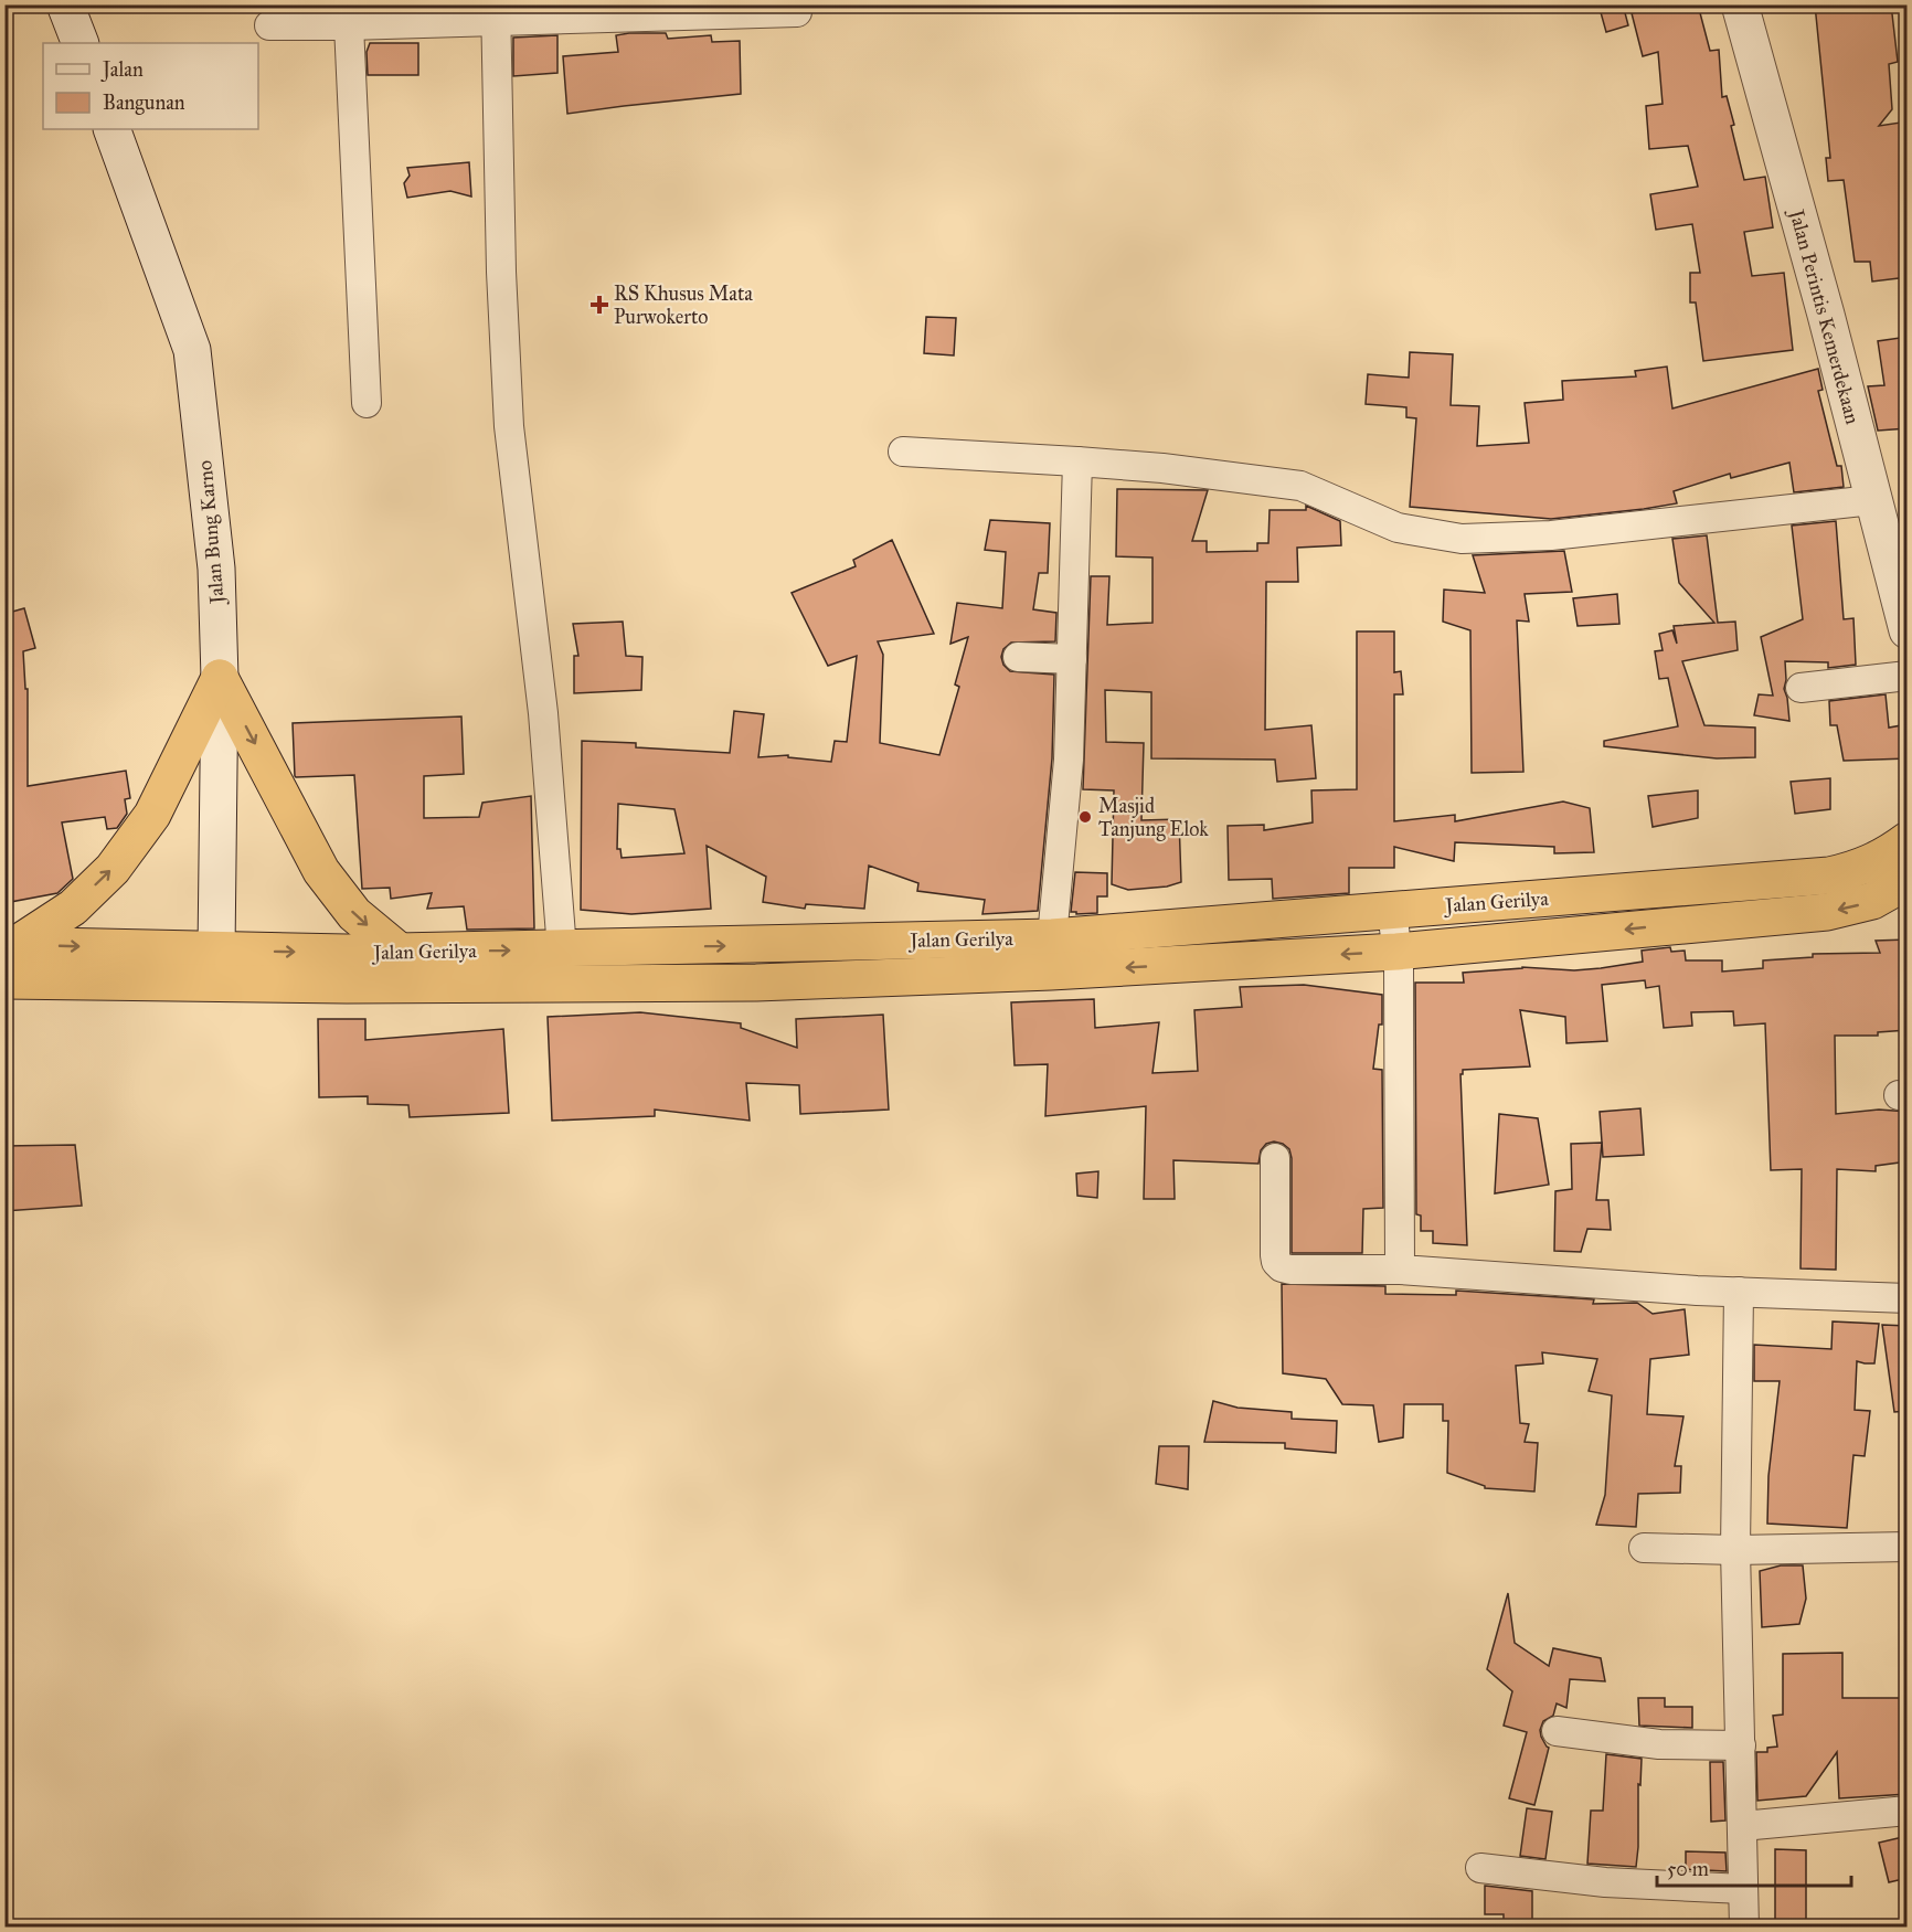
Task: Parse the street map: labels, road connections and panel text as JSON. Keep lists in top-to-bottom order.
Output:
{
  "streets": {
    "highway": ["Jalan Gerilya"],
    "main road": ["Jalan Perintis Kemerdekaan", "Jalan Bung Karno"]
  },
  "crossings": [
    ["Jalan Bung Karno", "Jalan Gerilya"]
  ],
  "places": {
    "health": ["RS Khusus Mata Purwokerto"],
    "other": ["Masjid Tanjung Elok"]
  },
  "legend": ["Jalan", "Bangunan"],
  "scale_bar": "50 m"
}
